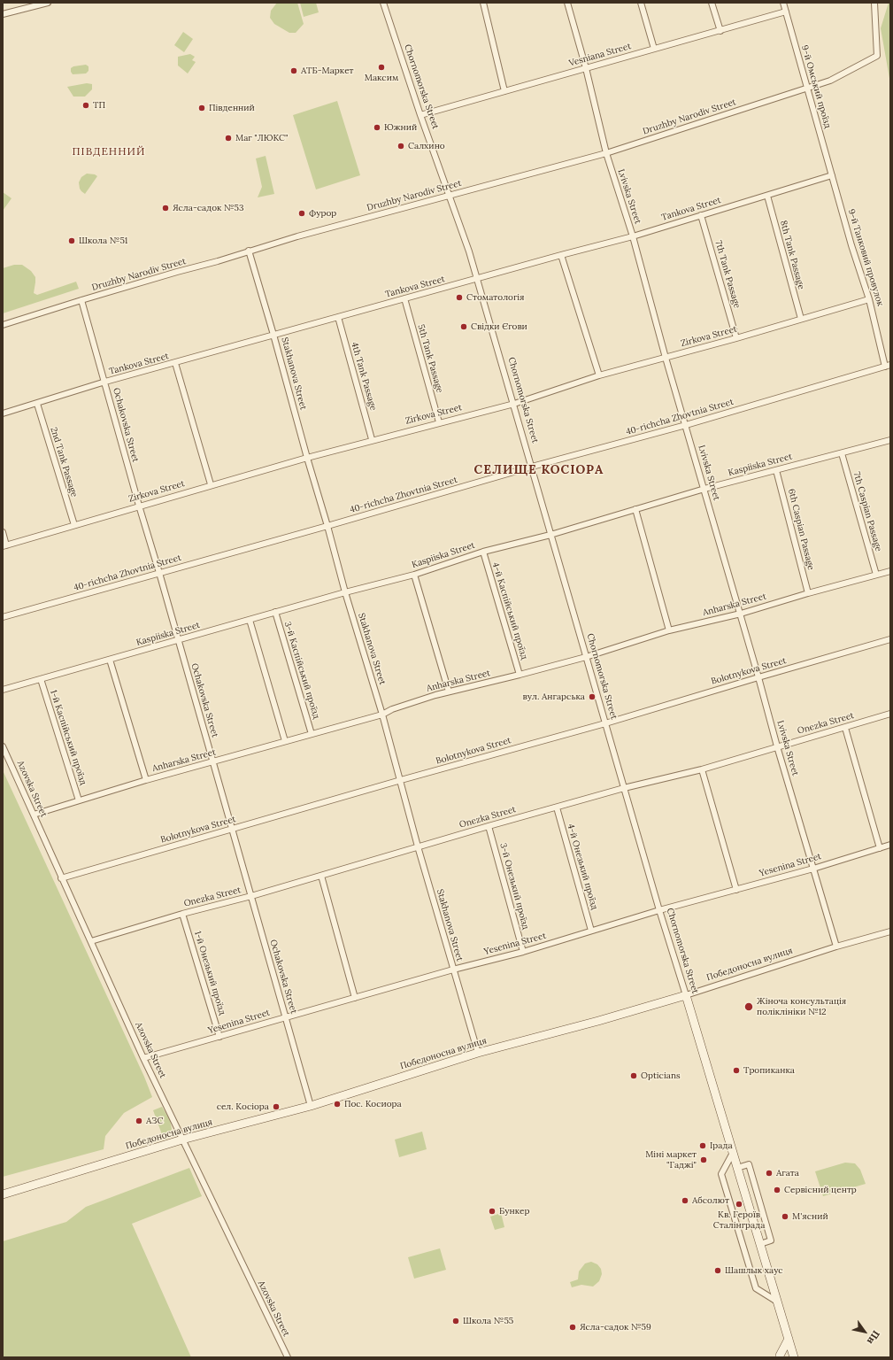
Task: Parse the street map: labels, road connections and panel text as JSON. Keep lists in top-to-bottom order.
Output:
{
  "streets": {
    "street": [
      "Vesniana Street",
      "Chornomorska Street",
      "9-й Омський проїзд",
      "Druzhby Narodiv Street",
      "Lvivska Street",
      "Tankova Street",
      "8th Tank Passage",
      "9-й Танковий провулок",
      "7th Tank Passage",
      "Zirkova Street",
      "5th Tank Passage",
      "Stakhanova Street",
      "4th Tank Passage",
      "40-richcha Zhovtnia Street",
      "Ochakovska Street",
      "2nd Tank Passage",
      "Kaspiiska Street",
      "7th Caspian Passage",
      "6th Caspian Passage",
      "Anharska Street",
      "4-й Каспійський проїзд",
      "3-й Каспійський проїзд",
      "Bolotnykova Street",
      "Onezka Street",
      "1-й Каспійський проїзд",
      "Azovska Street",
      "Yesenina Street",
      "4-й Онезький проїзд",
      "3-й Онезький проїзд",
      "Победоносна вулиця",
      "1-й Онезький проїзд"
    ]
  },
  "crossings": [
    ["Vesniana Street", "Chornomorska Street"],
    ["Vesniana Street", "9-й Омський проїзд"],
    ["Vesniana Street", "Lvivska Street"],
    ["Chornomorska Street", "Druzhby Narodiv Street"],
    ["Chornomorska Street", "Tankova Street"],
    ["Chornomorska Street", "Zirkova Street"],
    ["Chornomorska Street", "40-richcha Zhovtnia Street"],
    ["Chornomorska Street", "Kaspiiska Street"],
    ["Chornomorska Street", "Anharska Street"],
    ["Chornomorska Street", "Bolotnykova Street"],
    ["Chornomorska Street", "Onezka Street"],
    ["Chornomorska Street", "Yesenina Street"],
    ["Chornomorska Street", "Победоносна вулиця"],
    ["9-й Омський проїзд", "Druzhby Narodiv Street"],
    ["9-й Омський проїзд", "Tankova Street"],
    ["9-й Омський проїзд", "9-й Танковий провулок"],
    ["Druzhby Narodiv Street", "Lvivska Street"],
    ["Druzhby Narodiv Street", "Stakhanova Street"],
    ["Druzhby Narodiv Street", "Ochakovska Street"],
    ["Lvivska Street", "Tankova Street"],
    ["Lvivska Street", "Zirkova Street"],
    ["Lvivska Street", "40-richcha Zhovtnia Street"],
    ["Lvivska Street", "Kaspiiska Street"],
    ["Lvivska Street", "Anharska Street"],
    ["Lvivska Street", "Bolotnykova Street"],
    ["Lvivska Street", "Onezka Street"],
    ["Lvivska Street", "Yesenina Street"],
    ["Lvivska Street", "Победоносна вулиця"],
    ["Tankova Street", "8th Tank Passage"],
    ["Tankova Street", "9-й Танковий провулок"],
    ["Tankova Street", "7th Tank Passage"],
    ["Tankova Street", "5th Tank Passage"],
    ["Tankova Street", "Stakhanova Street"],
    ["Tankova Street", "4th Tank Passage"],
    ["Tankova Street", "Ochakovska Street"],
    ["Tankova Street", "2nd Tank Passage"],
    ["8th Tank Passage", "Zirkova Street"],
    ["9-й Танковий провулок", "Zirkova Street"],
    ["9-й Танковий провулок", "40-richcha Zhovtnia Street"],
    ["7th Tank Passage", "Zirkova Street"],
    ["Zirkova Street", "5th Tank Passage"],
    ["Zirkova Street", "Stakhanova Street"],
    ["Zirkova Street", "4th Tank Passage"],
    ["Zirkova Street", "Ochakovska Street"],
    ["Zirkova Street", "2nd Tank Passage"],
    ["Stakhanova Street", "40-richcha Zhovtnia Street"],
    ["Stakhanova Street", "Kaspiiska Street"],
    ["Stakhanova Street", "Anharska Street"],
    ["Stakhanova Street", "Bolotnykova Street"],
    ["Stakhanova Street", "Onezka Street"],
    ["Stakhanova Street", "Yesenina Street"],
    ["Stakhanova Street", "Победоносна вулиця"],
    ["40-richcha Zhovtnia Street", "Ochakovska Street"],
    ["Ochakovska Street", "Kaspiiska Street"],
    ["Ochakovska Street", "Anharska Street"],
    ["Ochakovska Street", "Bolotnykova Street"],
    ["Ochakovska Street", "Onezka Street"],
    ["Ochakovska Street", "Yesenina Street"],
    ["Ochakovska Street", "Победоносна вулиця"],
    ["Kaspiiska Street", "7th Caspian Passage"],
    ["Kaspiiska Street", "6th Caspian Passage"],
    ["Kaspiiska Street", "4-й Каспійський проїзд"],
    ["Kaspiiska Street", "3-й Каспійський проїзд"],
    ["Kaspiiska Street", "1-й Каспійський проїзд"],
    ["7th Caspian Passage", "Anharska Street"],
    ["6th Caspian Passage", "Anharska Street"],
    ["Anharska Street", "4-й Каспійський проїзд"],
    ["Anharska Street", "3-й Каспійський проїзд"],
    ["Anharska Street", "1-й Каспійський проїзд"],
    ["Anharska Street", "Azovska Street"],
    ["Bolotnykova Street", "Azovska Street"],
    ["Onezka Street", "Azovska Street"],
    ["Onezka Street", "4-й Онезький проїзд"],
    ["Onezka Street", "3-й Онезький проїзд"],
    ["Onezka Street", "1-й Онезький проїзд"],
    ["Azovska Street", "Yesenina Street"],
    ["Azovska Street", "Победоносна вулиця"],
    ["Yesenina Street", "4-й Онезький проїзд"],
    ["Yesenina Street", "3-й Онезький проїзд"],
    ["Yesenina Street", "1-й Онезький проїзд"]
  ],
  "districts": ["ПІВДЕННИЙ", "СЕЛИЩЕ КОСІОРА"],
  "places": [
    "Максим",
    "АТБ-Маркет",
    "ТП",
    "Південний",
    "Южний",
    "Маг \"ЛЮКС\"",
    "Салхино",
    "Ясла-садок №53",
    "Фурор",
    "Школа №51",
    "Стоматологія",
    "Свідки Єгови",
    "вул. Ангарська",
    "Жіноча консультація поліклініки №12",
    "Тропиканка",
    "Opticians",
    "Пос. Косиора",
    "сел. Косіора",
    "АЗС",
    "Ірада",
    "Міні маркет \"Гаджі\"",
    "Агата",
    "Сервісний центр",
    "Абсолют",
    "Кв. Героїв Сталінграда",
    "Бункер",
    "М'ясний",
    "Шашлык хаус",
    "Школа №55",
    "Ясла-садок №59"
  ],
  "north": "bottom right"
}
